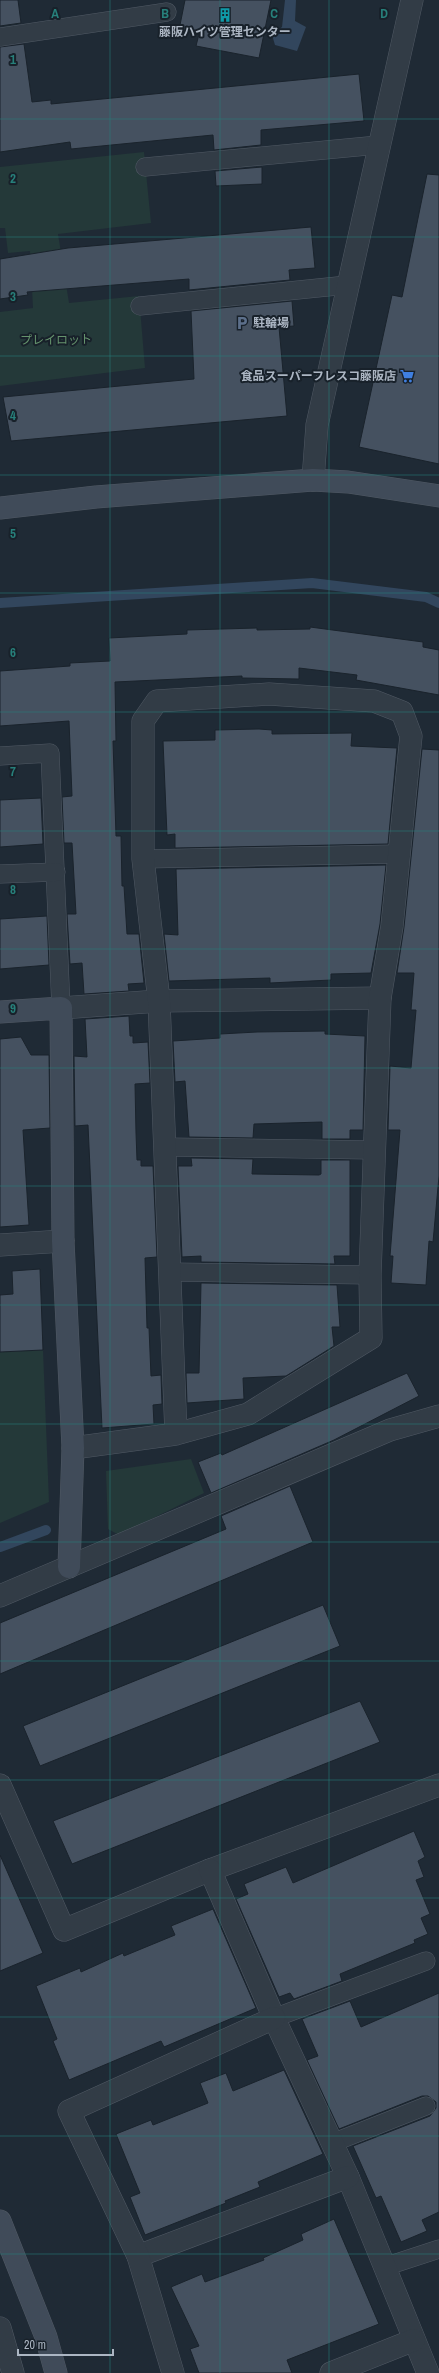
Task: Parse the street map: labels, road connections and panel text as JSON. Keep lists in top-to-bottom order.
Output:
{
  "parks": ["プレイロット"],
  "places": {
    "building": ["藤阪ハイツ管理センター"],
    "parking": ["駐輪場"],
    "supermarket": ["食品スーパーフレスコ藤阪店"]
  },
  "scale_bar": "20 m",
  "grid": {
    "columns": [
      "A",
      "B",
      "C",
      "D"
    ],
    "rows": [
      "1",
      "2",
      "3",
      "4",
      "5",
      "6",
      "7",
      "8",
      "9"
    ]
  }
}
